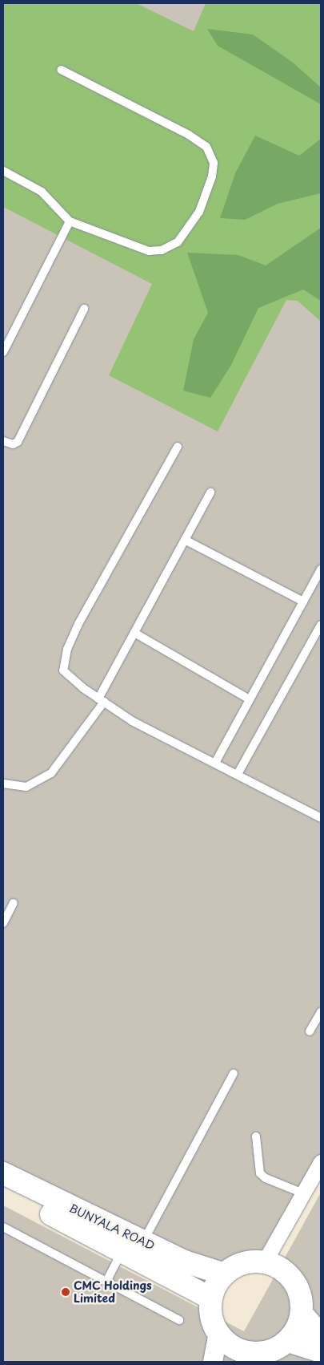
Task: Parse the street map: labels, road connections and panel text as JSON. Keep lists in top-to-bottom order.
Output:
{
  "streets": {
    "main road": ["BUNYALA ROAD"]
  },
  "places": ["CMC Holdings Limited"]
}
